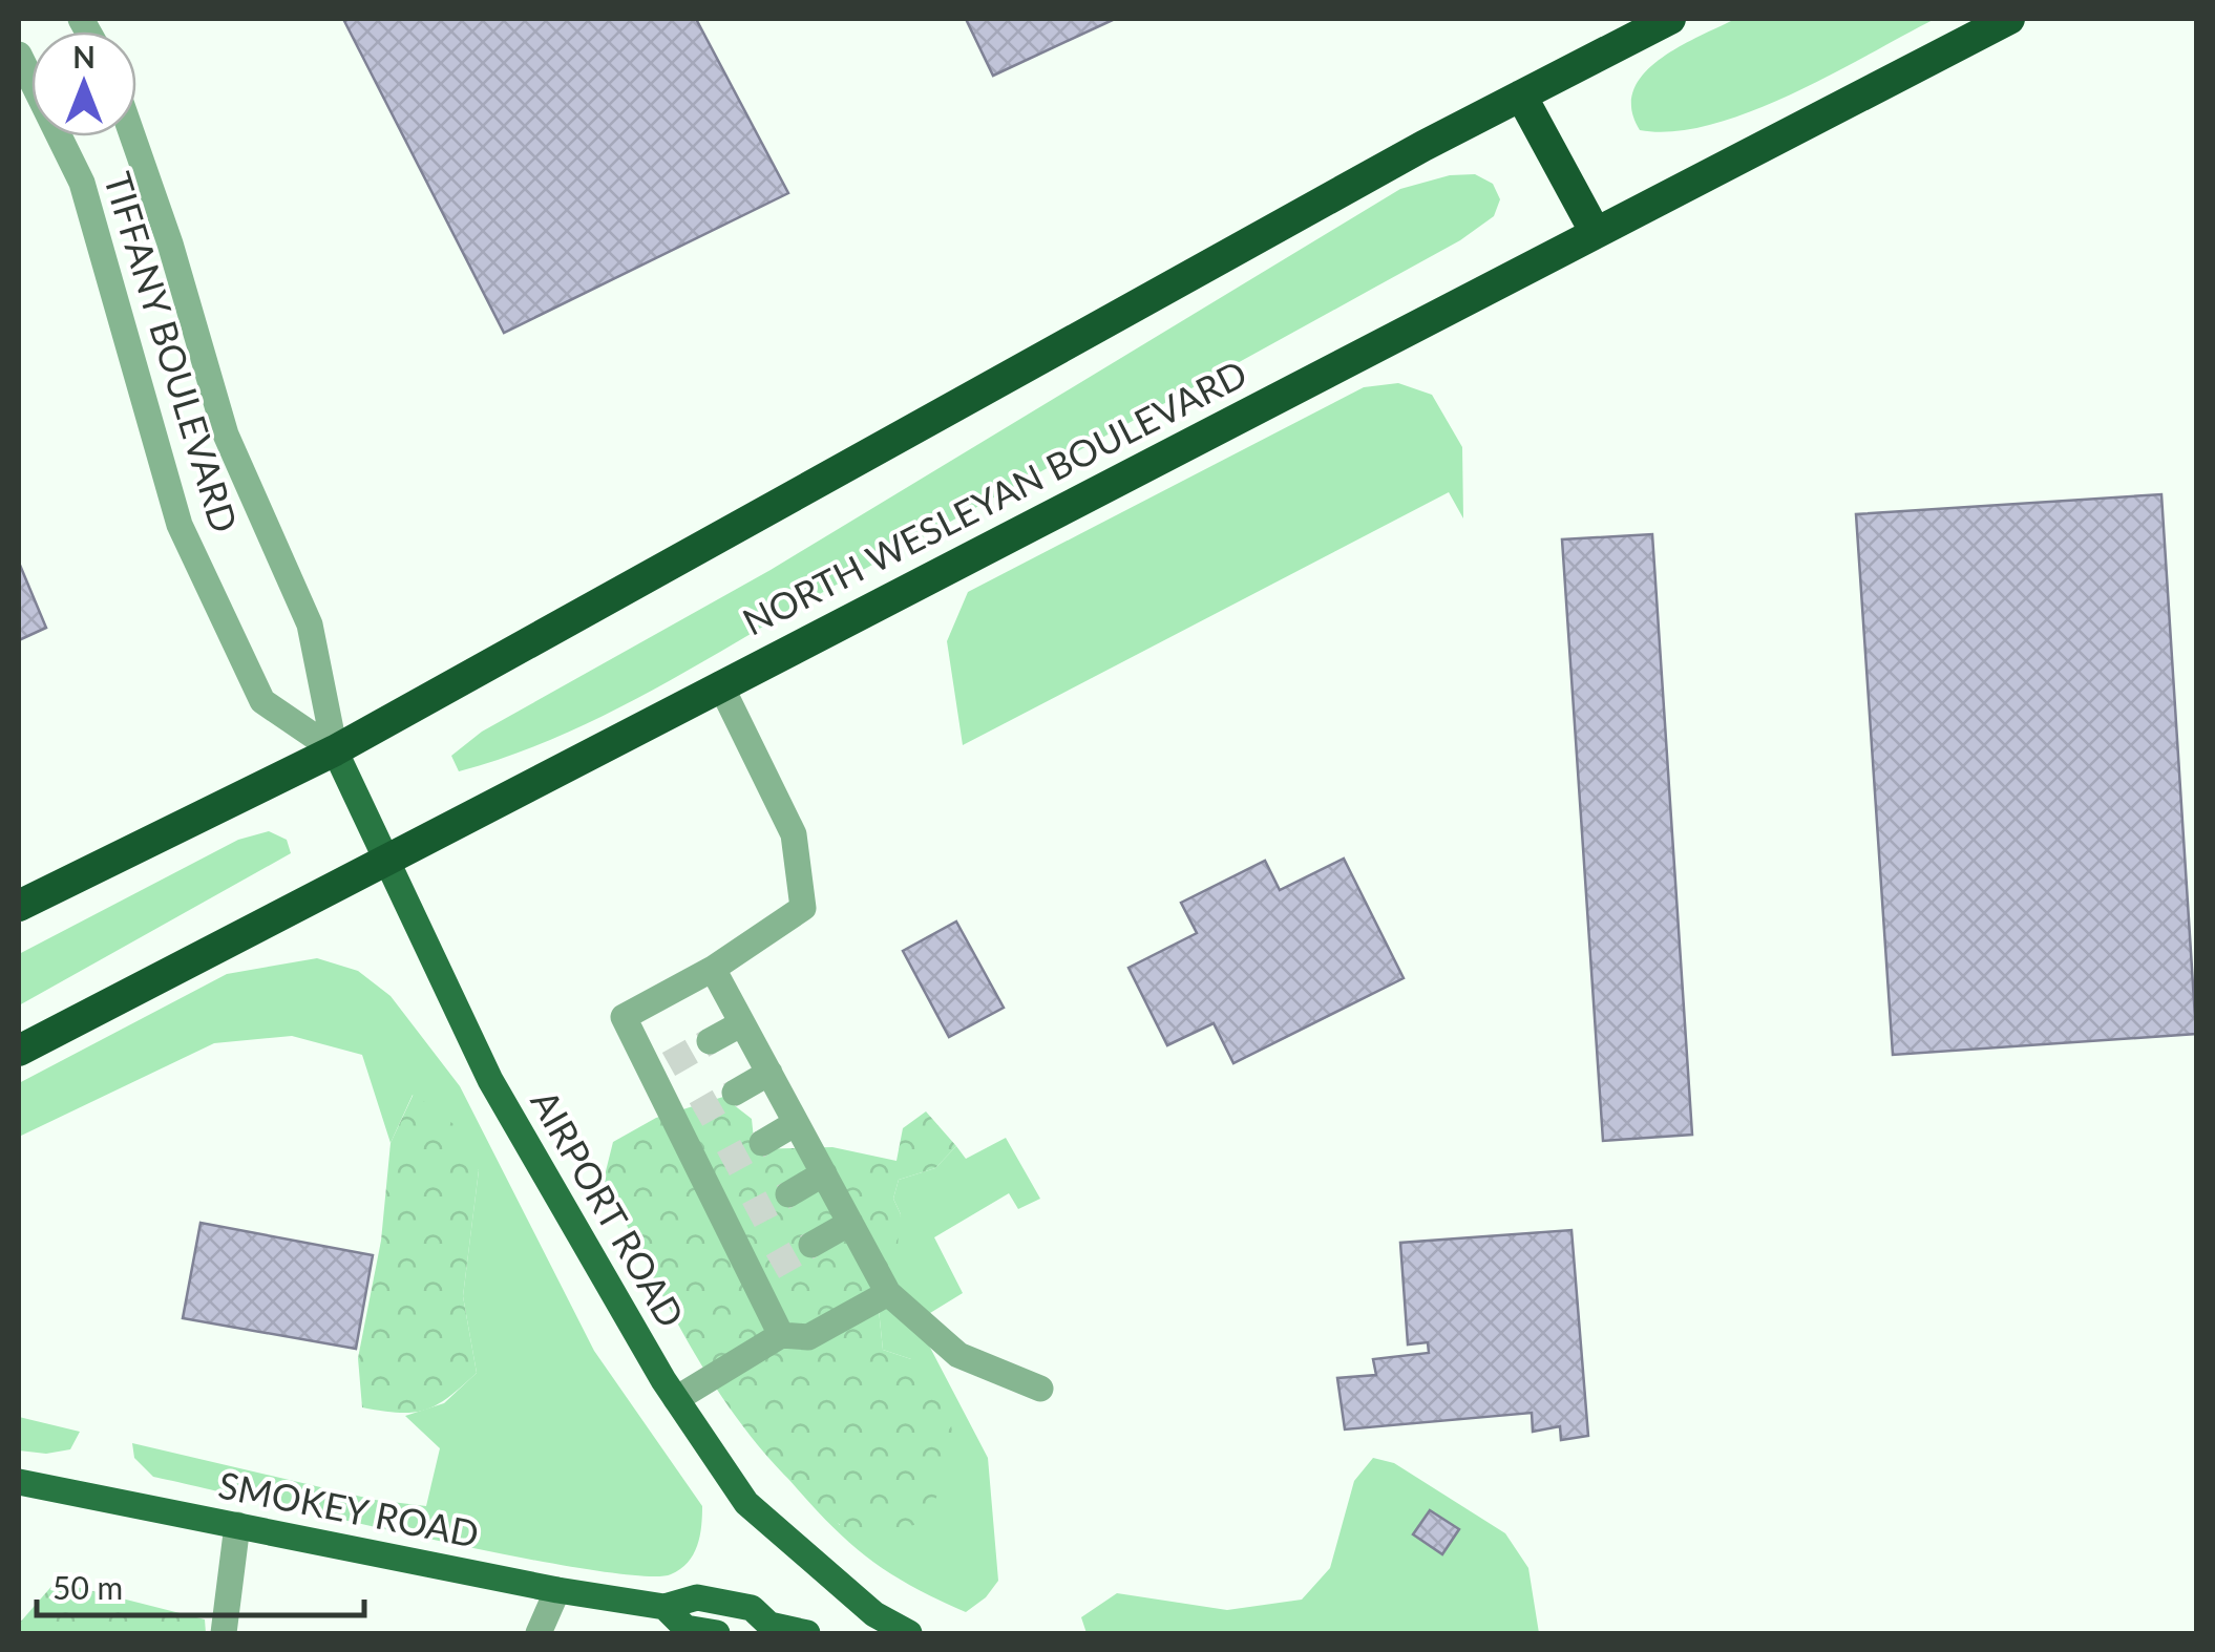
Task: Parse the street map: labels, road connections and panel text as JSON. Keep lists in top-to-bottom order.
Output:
{
  "streets": {
    "highway": ["NORTH WESLEYAN BOULEVARD"],
    "main road": ["AIRPORT ROAD", "SMOKEY ROAD"],
    "street": ["TIFFANY BOULEVARD"]
  },
  "crossings": [
    ["TIFFANY BOULEVARD", "AIRPORT ROAD"],
    ["NORTH WESLEYAN BOULEVARD", "AIRPORT ROAD"]
  ],
  "scale_bar": "50 m",
  "north": "top"
}
